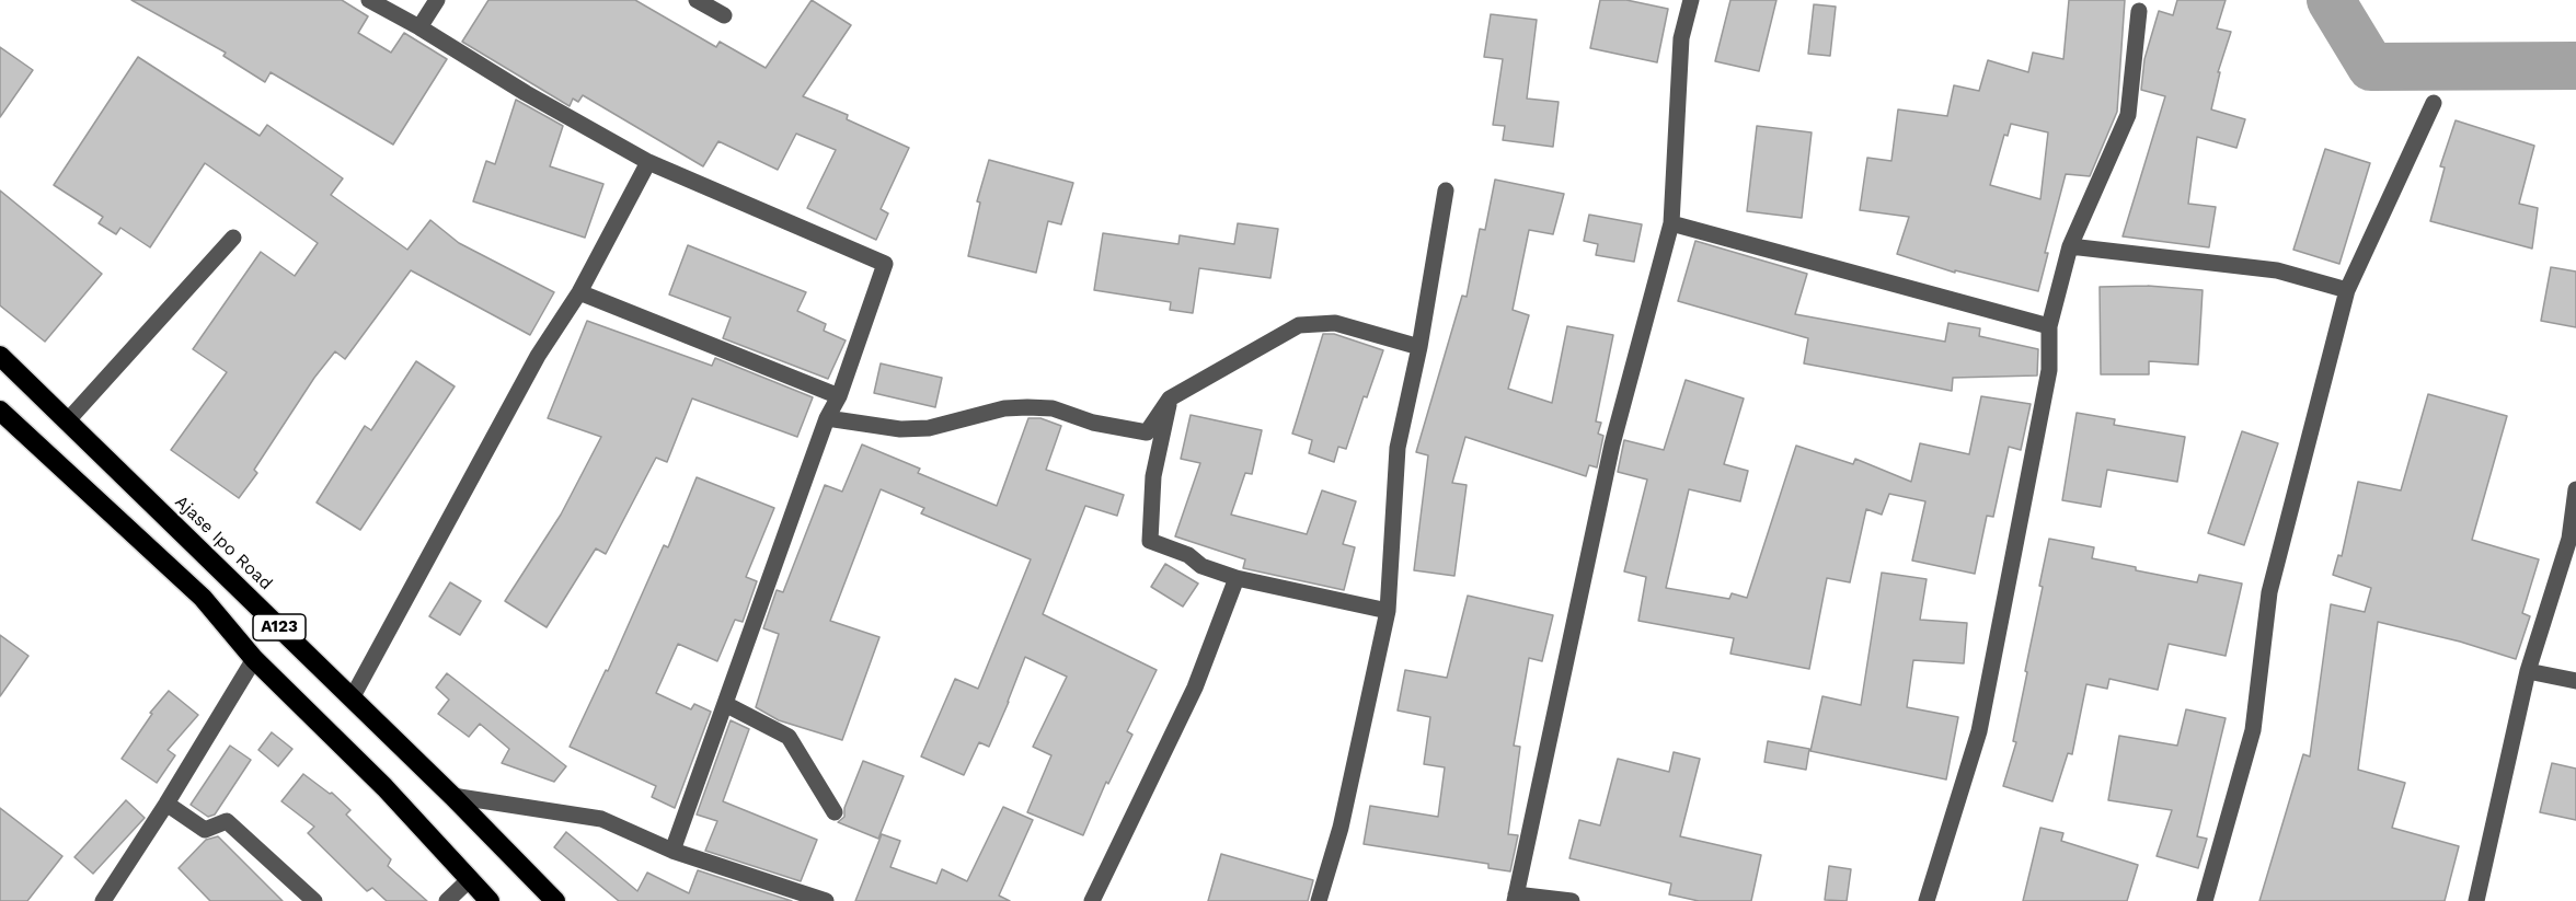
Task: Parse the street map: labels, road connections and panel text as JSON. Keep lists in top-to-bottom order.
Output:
{
  "streets": {
    "highway": ["Ajase Ipo Road", "A123"]
  }
}
